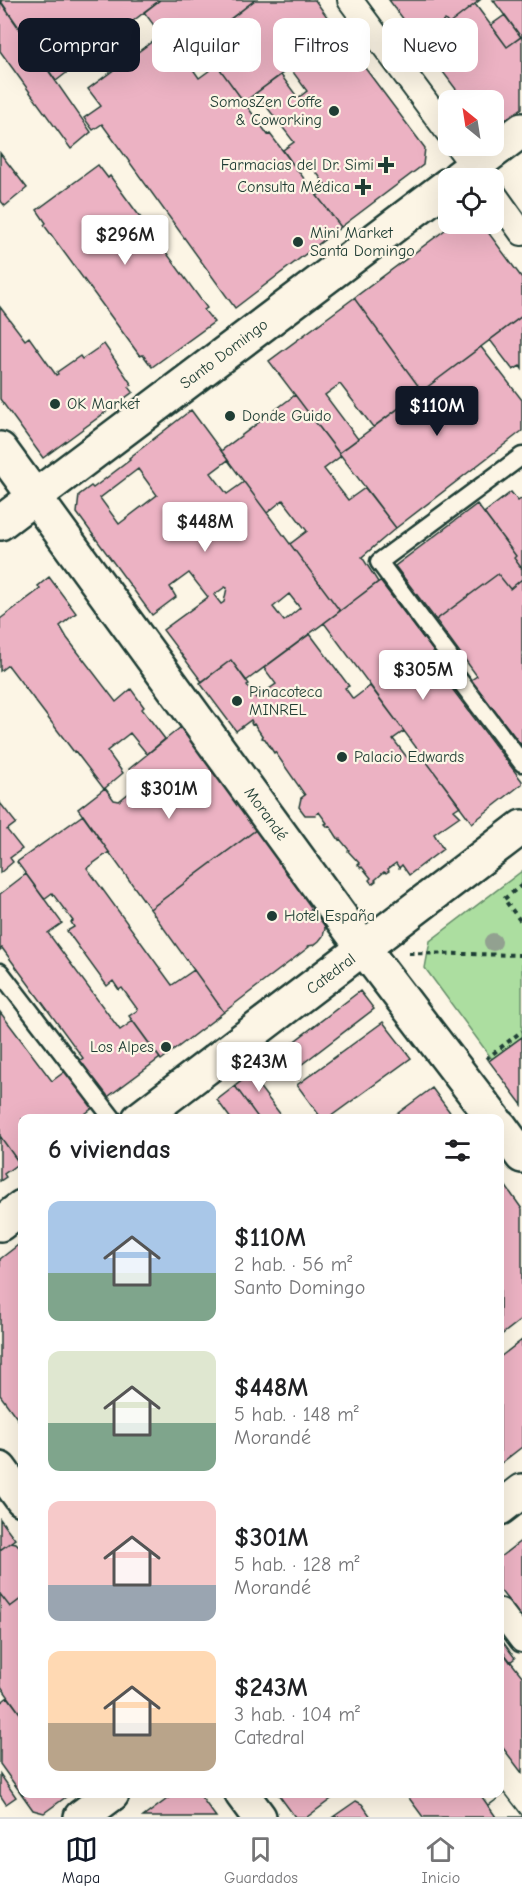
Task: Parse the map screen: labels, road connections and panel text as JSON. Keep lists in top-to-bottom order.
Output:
{
  "streets": {
    "street": ["Santo Domingo", "Morandé", "Catedral"]
  },
  "crossings": [
    ["Santo Domingo", "Morandé"],
    ["Morandé", "Catedral"]
  ],
  "places": {
    "other": [
      "SomosZen Coffe & Coworking",
      "Mini Market Santa Domingo",
      "OK Market",
      "Donde Guido",
      "Pinacoteca MINREL",
      "Palacio Edwards",
      "Hotel España",
      "Los Alpes"
    ],
    "health": ["Farmacias del Dr. Simi", "Consulta Médica"]
  },
  "north": "top left",
  "page": {
    "chip": [
      "Comprar",
      "Alquilar",
      "Filtros",
      "Nuevo"
    ],
    "price": [
      "$296M",
      "$110M",
      "$448M",
      "$305M",
      "$301M",
      "$243M"
    ],
    "heading": "6 viviendas",
    "list": [
      {
        "name": "$110M",
        "note": "2 hab. · 56 m² · Santo Domingo"
      },
      {
        "name": "$448M",
        "note": "5 hab. · 148 m² · Morandé"
      },
      {
        "name": "$301M",
        "note": "5 hab. · 128 m² · Morandé"
      },
      {
        "name": "$243M",
        "note": "3 hab. · 104 m² · Catedral"
      }
    ],
    "tabs": ["Mapa", "Guardados", "Inicio"]
  }
}
